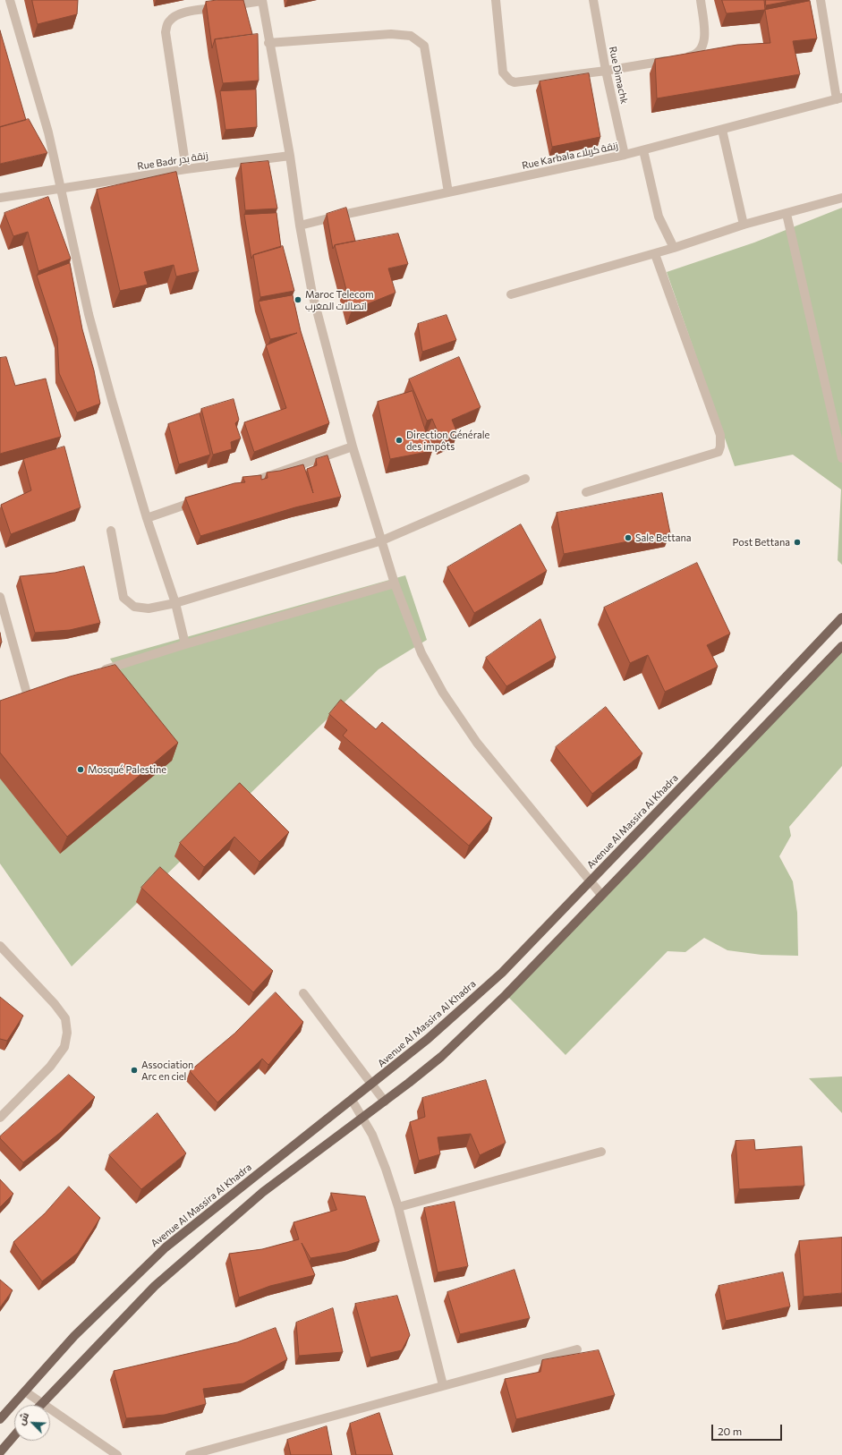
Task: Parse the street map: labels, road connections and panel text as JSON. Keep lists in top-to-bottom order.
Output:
{
  "streets": {
    "main road": ["Avenue Al Massira Al Khadra"],
    "street": ["Rue Dimachk", "Rue Karbala زنقة كربلاء", "Rue Badr زنقة بدر"]
  },
  "crossings": [
    ["Rue Dimachk", "Rue Karbala زنقة كربلاء"]
  ],
  "places": [
    "Maroc Telecom اتصالات المغرب",
    "Direction Générale des impôts",
    "Sale Bettana",
    "Post Bettana",
    "Mosqué Palestine",
    "Association Arc en ciel"
  ],
  "scale_bar": "20 m",
  "north": "top left"
}
